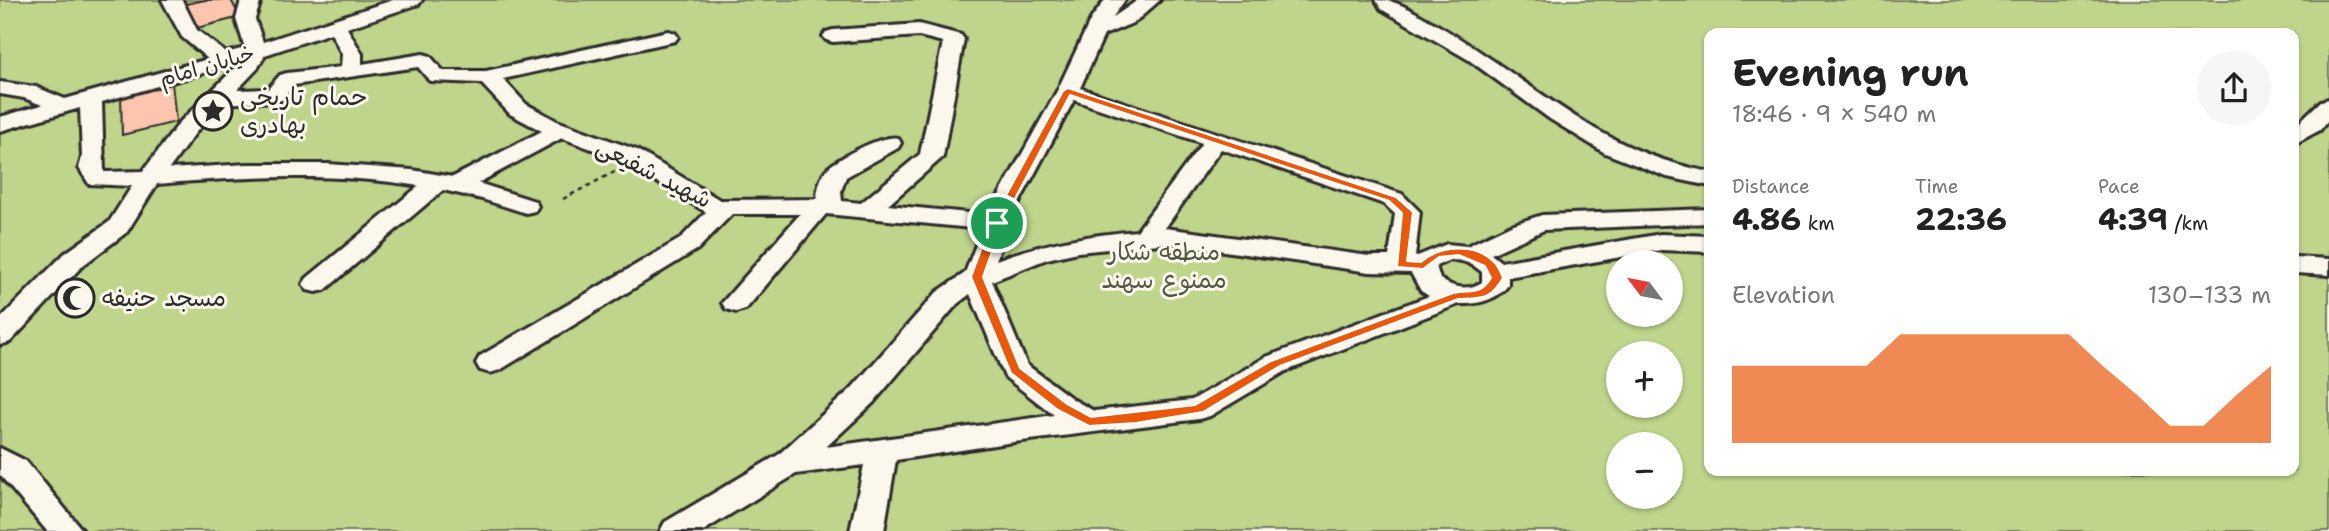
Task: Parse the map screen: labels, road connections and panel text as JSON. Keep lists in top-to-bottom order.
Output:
{
  "streets": {
    "street": ["خیابان امام", "شهید شفیعی"]
  },
  "parks": ["منطقه شکار ممنوع سهند"],
  "places": {
    "place": ["حمام تاریخی بهادری"],
    "mosque": ["مسجد حنیفه"]
  },
  "north": "top left",
  "page": {
    "heading": ["Evening run", "18:46 · 9 × 540 m"],
    "stats": [
      ["Distance", "4.86 km"],
      ["Time", "22:36"],
      ["Pace", "4:39 /km"]
    ],
    "map_buttons": ["+", "−"],
    "chart": ["Elevation", "130–133 m"]
  }
}
